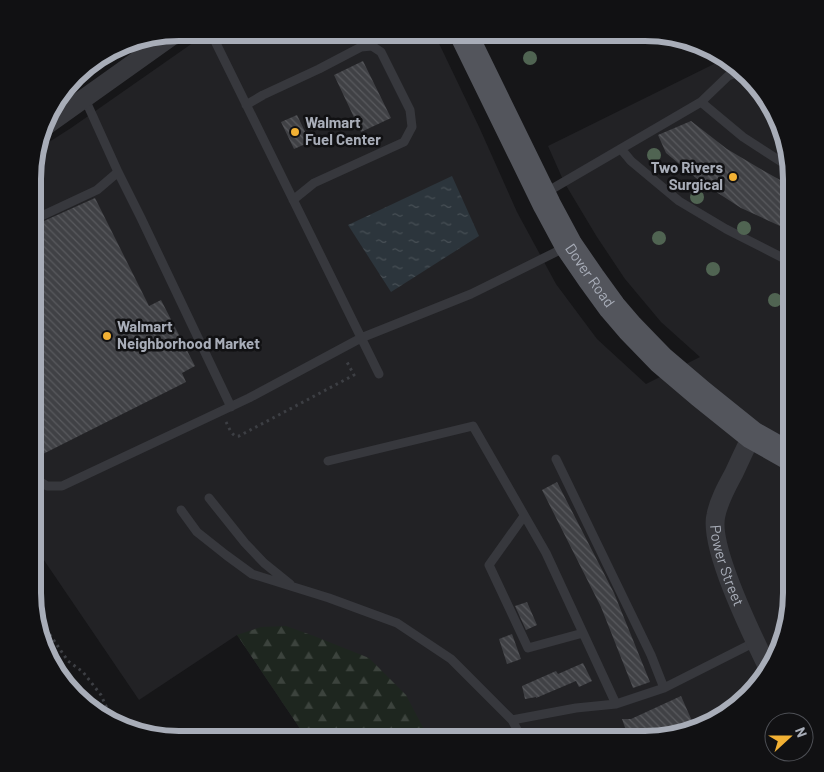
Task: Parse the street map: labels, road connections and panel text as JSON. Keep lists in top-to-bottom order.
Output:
{
  "streets": {
    "main road": ["Dover Road"],
    "street": ["Power Street"]
  },
  "crossings": [
    ["Dover Road", "Power Street"]
  ],
  "places": ["Walmart Fuel Center", "Two Rivers Surgical", "Walmart Neighborhood Market"],
  "north": "right"
}
